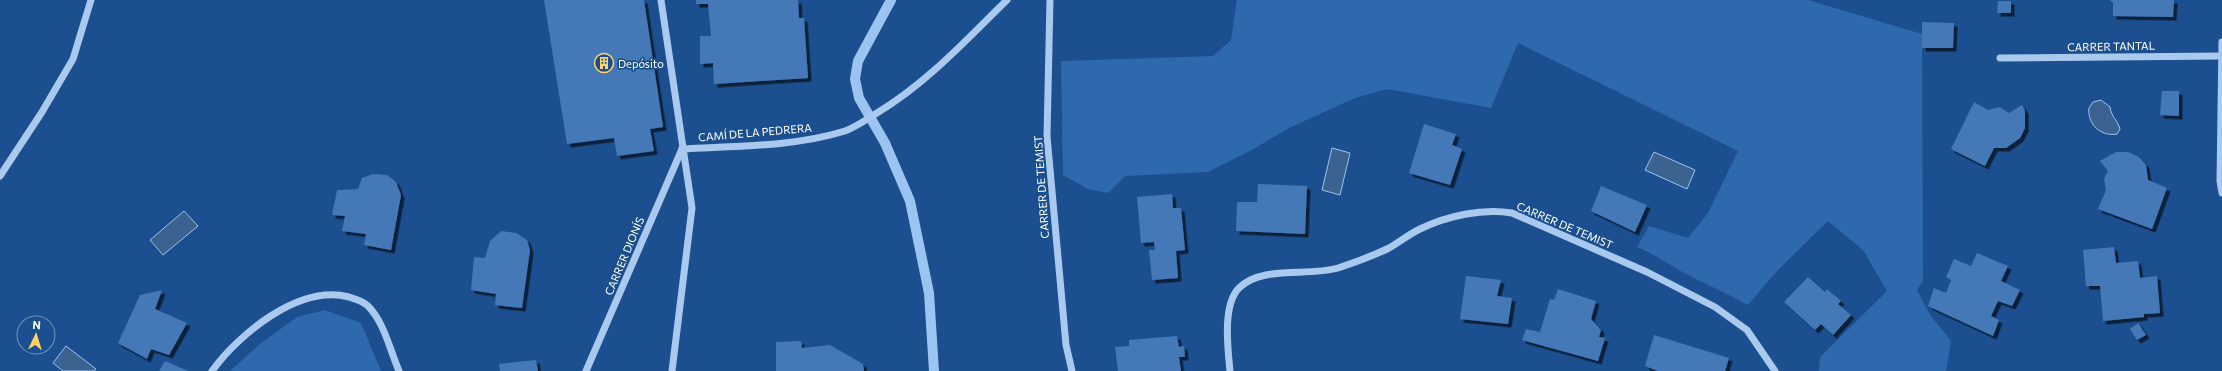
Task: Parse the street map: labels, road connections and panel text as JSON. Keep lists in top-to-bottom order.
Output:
{
  "streets": {
    "street": [
      "CARRER TANTAL",
      "CAMÍ DE LA PEDRERA",
      "CARRER DE TEMIST",
      "CARRER DIONÍS"
    ]
  },
  "crossings": [
    ["CAMÍ DE LA PEDRERA", "CARRER DIONÍS"]
  ],
  "places": {
    "building": ["Depósito"]
  },
  "north": "top"
}
